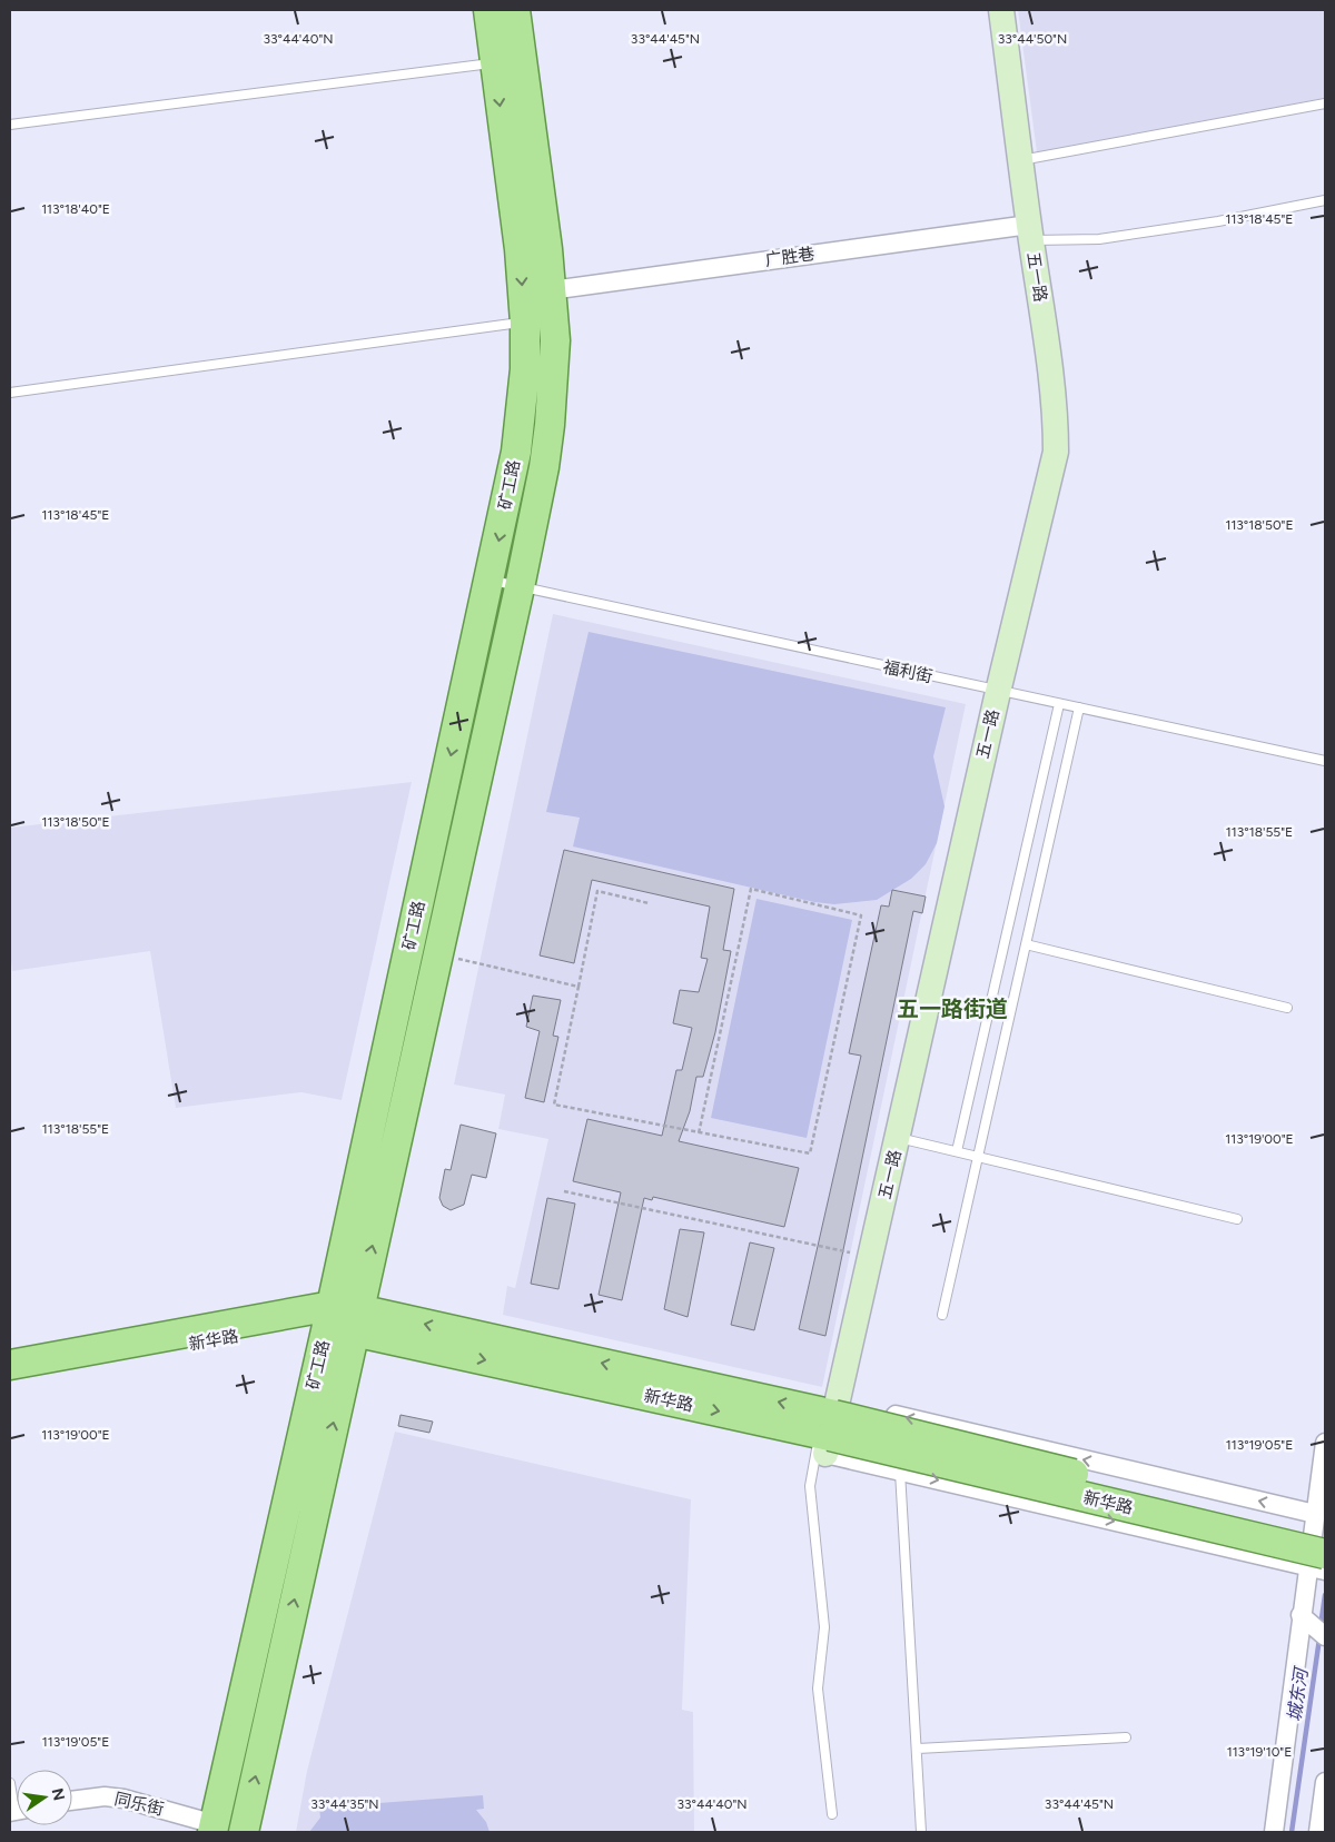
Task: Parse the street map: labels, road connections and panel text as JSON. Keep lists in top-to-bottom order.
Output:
{
  "streets": {
    "main road": ["矿工路", "新华路"],
    "street": ["广胜巷", "五一路", "同乐街"],
    "lane": ["福利街"]
  },
  "crossings": [
    ["广胜巷", "五一路"],
    ["广胜巷", "矿工路"],
    ["五一路", "福利街"],
    ["五一路", "新华路"],
    ["矿工路", "福利街"],
    ["矿工路", "新华路"],
    ["矿工路", "同乐街"]
  ],
  "districts": ["五一路街道"],
  "water": ["城东河"],
  "north": "right",
  "coordinates": [
    "33°44'40\"N",
    "33°44'45\"N",
    "33°44'50\"N",
    "113°18'40\"E",
    "113°18'45\"E",
    "113°18'50\"E",
    "113°18'55\"E",
    "113°19'00\"E",
    "113°19'05\"E",
    "113°19'10\"E",
    "33°44'35\"N"
  ]
}
